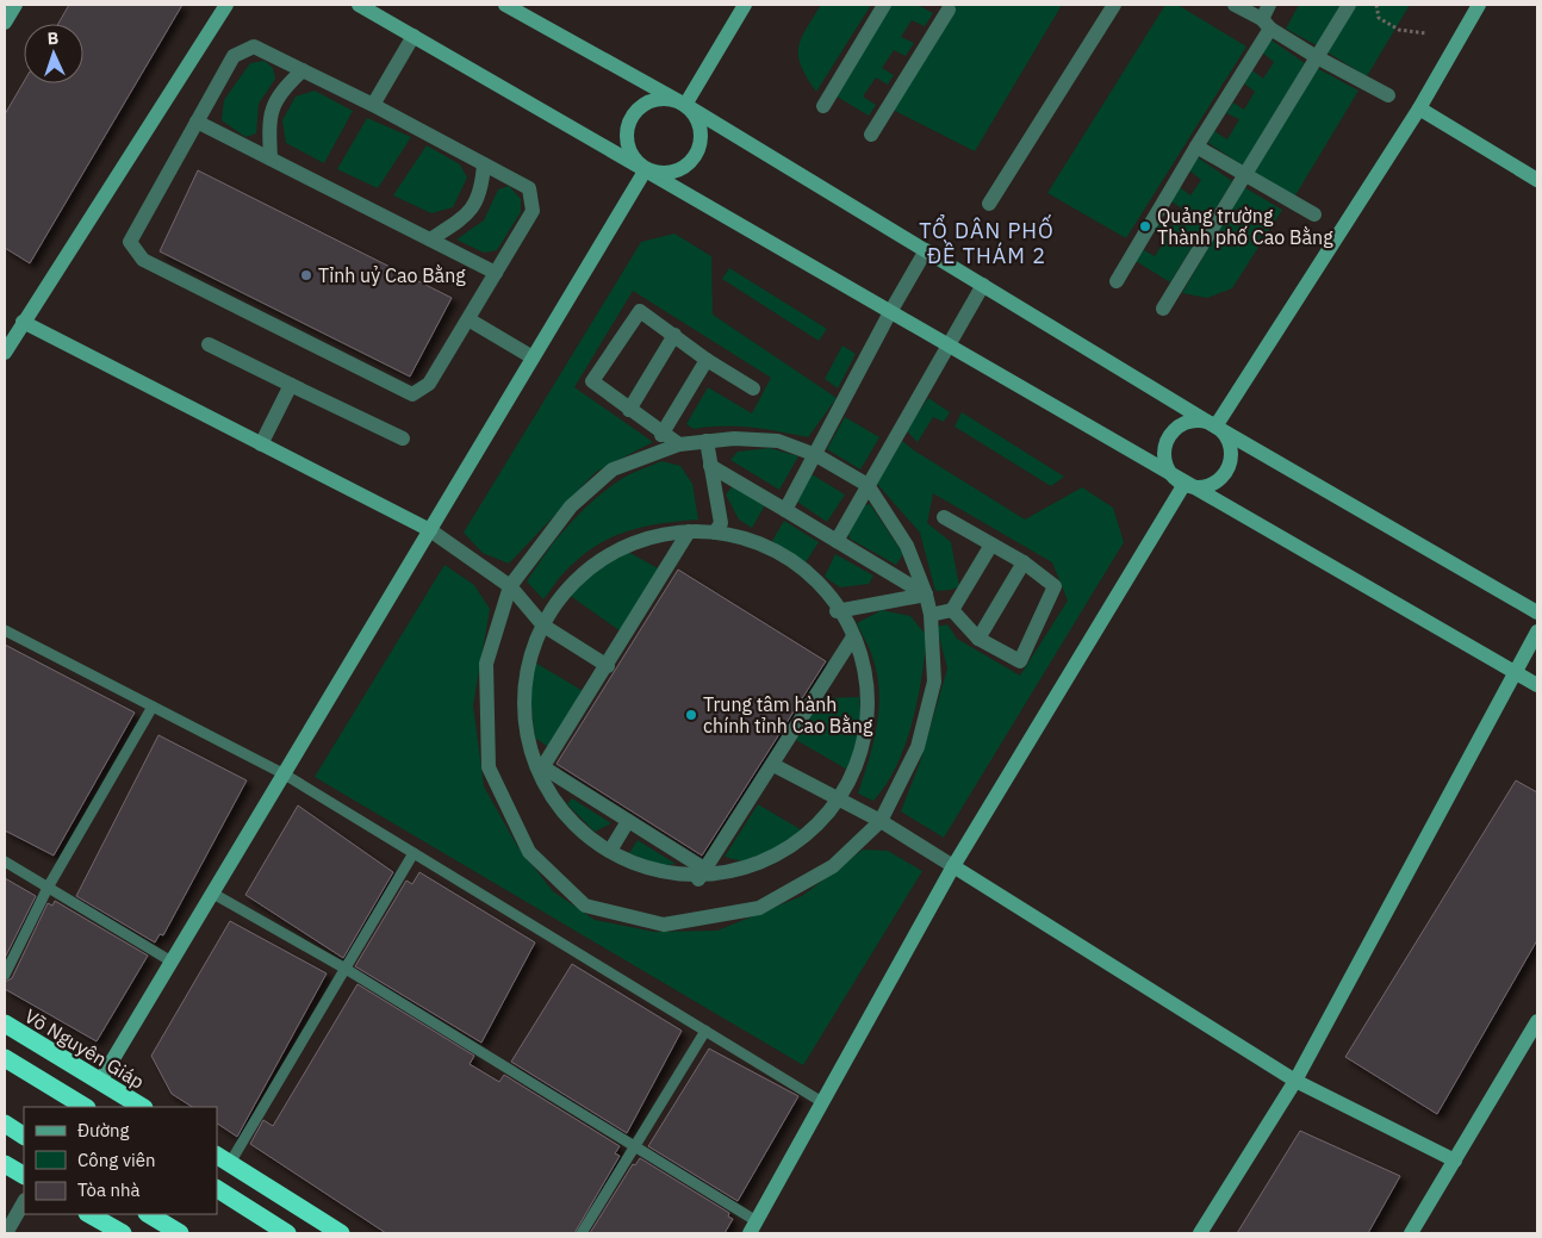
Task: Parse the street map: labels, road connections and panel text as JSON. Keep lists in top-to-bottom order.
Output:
{
  "streets": {
    "highway": ["Võ Nguyên Giáp"]
  },
  "districts": ["TỔ DÂN PHỐ ĐỀ THÁM 2"],
  "places": ["Quảng trường Thành phố Cao Bằng", "Tỉnh uỷ Cao Bằng", "Trung tâm hành chính tỉnh Cao Bằng"],
  "legend": ["Đường", "Công viên", "Tòa nhà"],
  "north": "top"
}
